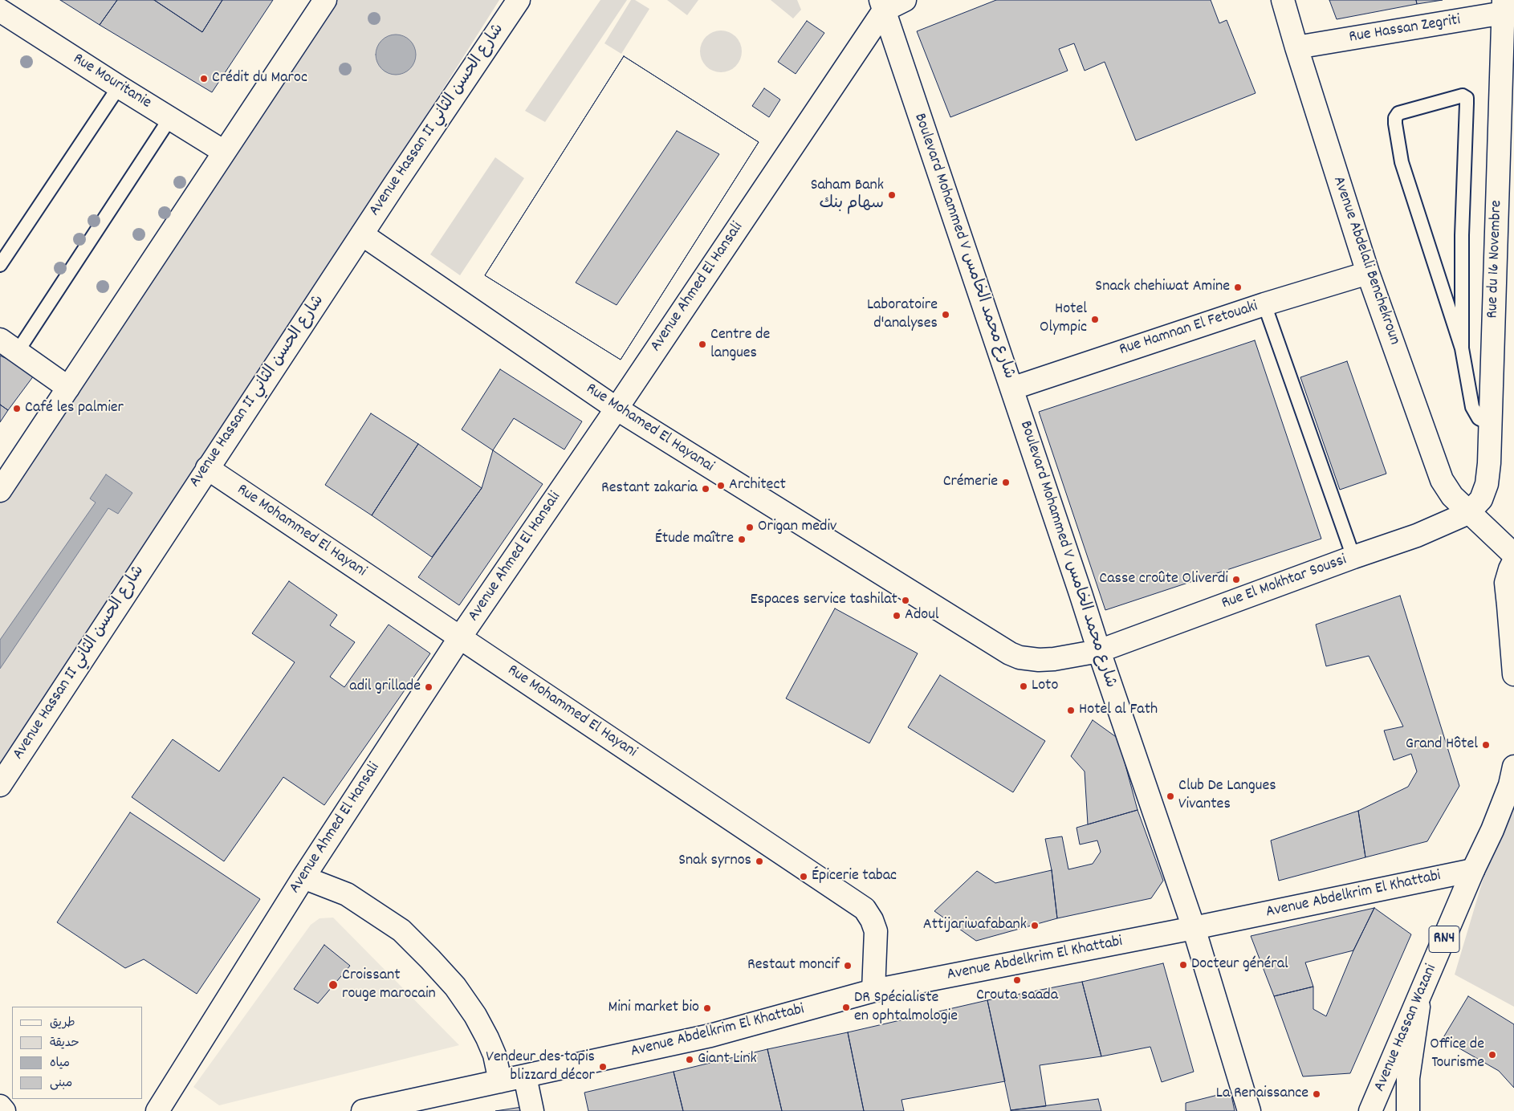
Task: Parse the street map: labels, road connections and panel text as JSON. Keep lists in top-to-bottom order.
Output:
{
  "streets": {
    "street": [
      "Rue Hassan Zegriti",
      "Rue Mouritanie",
      "Avenue Hassan II شارع الحسن الثاني",
      "Boulevard Mohammed V شارع محمد الخامس",
      "Rue du 16 Novembre",
      "Avenue Abdelali Benchekroun",
      "Avenue Ahmed El Hansali",
      "Rue Hamnan El Fetouaki",
      "Rue Mohamed El Hayanai",
      "Rue Mohammed El Hayani",
      "Rue El Mokhtar Soussi",
      "Avenue Abdelkrim El Khattabi",
      "RN4",
      "Avenue Hassan Wazani"
    ]
  },
  "crossings": [
    ["Rue Hassan Zegriti", "Rue du 16 Novembre"],
    ["Rue Hassan Zegriti", "Avenue Abdelali Benchekroun"],
    ["Avenue Hassan II شارع الحسن الثاني", "Rue Mohamed El Hayanai"],
    ["Avenue Hassan II شارع الحسن الثاني", "Rue Mohammed El Hayani"],
    ["Boulevard Mohammed V شارع محمد الخامس", "Avenue Ahmed El Hansali"],
    ["Boulevard Mohammed V شارع محمد الخامس", "Rue Hamnan El Fetouaki"],
    ["Boulevard Mohammed V شارع محمد الخامس", "Rue Mohamed El Hayanai"],
    ["Boulevard Mohammed V شارع محمد الخامس", "Rue El Mokhtar Soussi"],
    ["Boulevard Mohammed V شارع محمد الخامس", "Avenue Abdelkrim El Khattabi"],
    ["Rue du 16 Novembre", "Avenue Abdelali Benchekroun"],
    ["Rue du 16 Novembre", "Rue El Mokhtar Soussi"],
    ["Avenue Abdelali Benchekroun", "Rue Hamnan El Fetouaki"],
    ["Avenue Abdelali Benchekroun", "Rue El Mokhtar Soussi"],
    ["Avenue Ahmed El Hansali", "Rue Mohamed El Hayanai"],
    ["Avenue Ahmed El Hansali", "Rue Mohammed El Hayani"],
    ["Rue Mohamed El Hayanai", "Rue El Mokhtar Soussi"],
    ["Rue Mohammed El Hayani", "Avenue Abdelkrim El Khattabi"],
    ["Avenue Abdelkrim El Khattabi", "Avenue Hassan Wazani"]
  ],
  "places": [
    "Crédit du Maroc",
    "Saham Bank سهام بنك",
    "Snack chehiwat Amine",
    "Laboratoire d'analyses",
    "Hotel Olympic",
    "Centre de langues",
    "Café les palmier",
    "Crémerie",
    "Architect",
    "Restant zakaria",
    "Origan mediv",
    "Étude maître",
    "Casse croûte Oliverdi",
    "Espaces service tashilat",
    "Adoul",
    "Loto",
    "adil grillade",
    "Hotel al Fath",
    "Grand Hôtel",
    "Club De Langues Vivantes",
    "Snak syrnos",
    "Épicerie tabac",
    "Attijariwafabank",
    "Docteur général",
    "Restaut moncif",
    "Crouta saada",
    "Croissant rouge marocain",
    "DR Spécialiste en ophtalmologie",
    "Mini market bio",
    "Office de Tourisme",
    "Giant Link",
    "Vendeur des tapis blizzard décor",
    "La Renaissance"
  ],
  "legend": [
    "طريق",
    "حديقة",
    "مياه",
    "مبنى"
  ]
}
